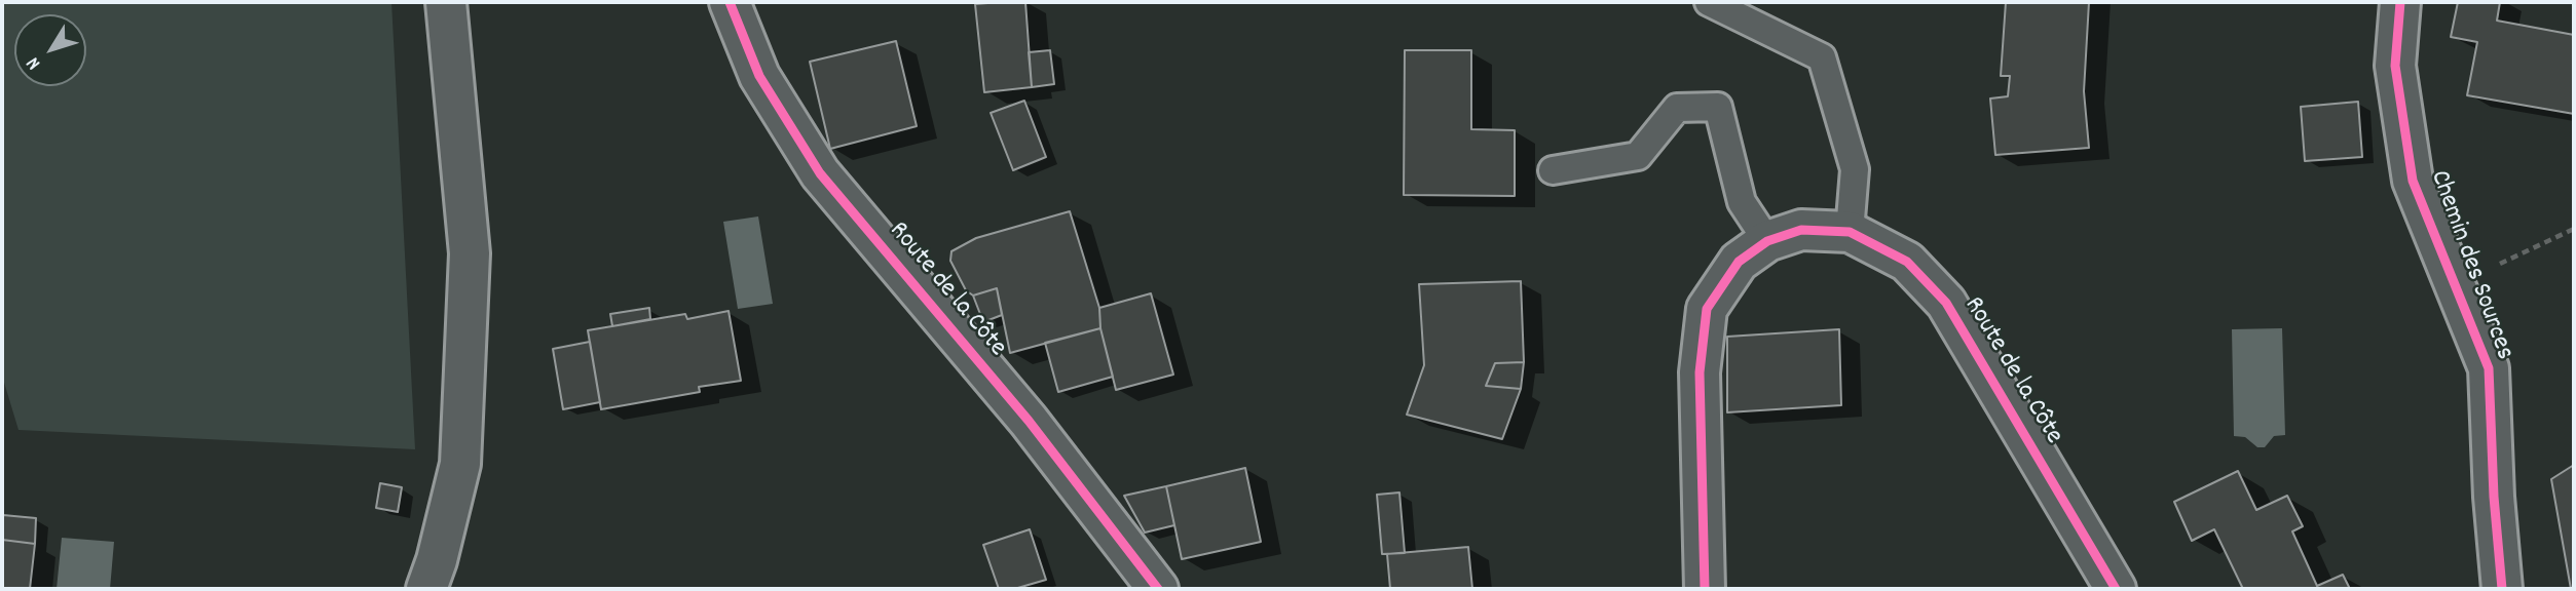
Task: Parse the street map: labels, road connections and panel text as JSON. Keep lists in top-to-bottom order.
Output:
{
  "streets": {
    "street": ["Chemin des Sources", "Route de la Côte"]
  },
  "north": "bottom left"
}
